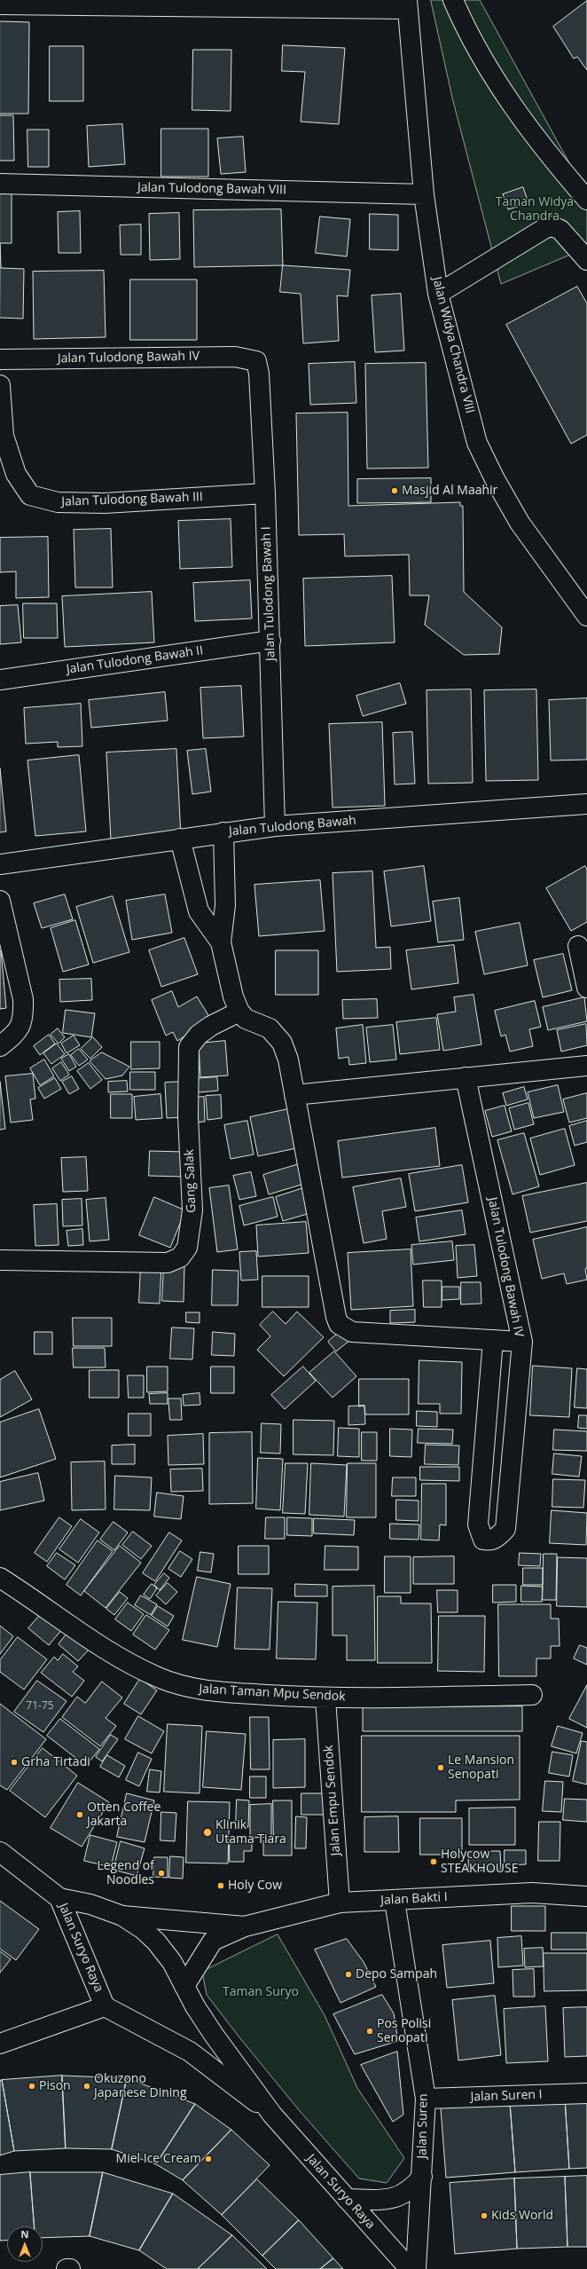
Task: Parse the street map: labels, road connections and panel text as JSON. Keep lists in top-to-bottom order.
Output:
{
  "streets": {
    "street": [
      "Jalan Tulodong Bawah VIII",
      "Jalan Widya Chandra VIII",
      "Jalan Tulodong Bawah IV",
      "Jalan Tulodong Bawah III",
      "Jalan Tulodong Bawah I",
      "Jalan Tulodong Bawah II",
      "Jalan Tulodong Bawah",
      "Gang Salak",
      "Jalan Taman Mpu Sendok",
      "Jalan Empu Sendok",
      "Jalan Bakti I",
      "Jalan Suryo Raya",
      "Jalan Suren I",
      "Jalan Suren"
    ]
  },
  "crossings": [
    ["Jalan Tulodong Bawah VIII", "Jalan Widya Chandra VIII"],
    ["Jalan Tulodong Bawah IV", "Jalan Tulodong Bawah I"],
    ["Jalan Tulodong Bawah IV", "Gang Salak"],
    ["Jalan Tulodong Bawah III", "Jalan Tulodong Bawah I"],
    ["Jalan Tulodong Bawah I", "Jalan Tulodong Bawah II"],
    ["Jalan Tulodong Bawah I", "Jalan Tulodong Bawah"],
    ["Jalan Taman Mpu Sendok", "Jalan Empu Sendok"],
    ["Jalan Empu Sendok", "Jalan Bakti I"],
    ["Jalan Bakti I", "Jalan Suryo Raya"],
    ["Jalan Bakti I", "Jalan Suren"],
    ["Jalan Suren I", "Jalan Suren"]
  ],
  "parks": ["Taman Widya Chandra", "Taman Suryo"],
  "places": [
    "Masjid Al Maahir",
    "Grha Tirtadi",
    "Le Mansion Senopati",
    "Otten Coffee Jakarta",
    "Klinik Utama Tiara",
    "Holycow STEAKHOUSE",
    "Legend of Noodles",
    "Holy Cow",
    "Depo Sampah",
    "Pos Polisi Senopati",
    "Pison",
    "Okuzono Japanese Dining",
    "Miel Ice Cream",
    "Kids World"
  ],
  "house_numbers": ["71-75"],
  "north": "top"
}
